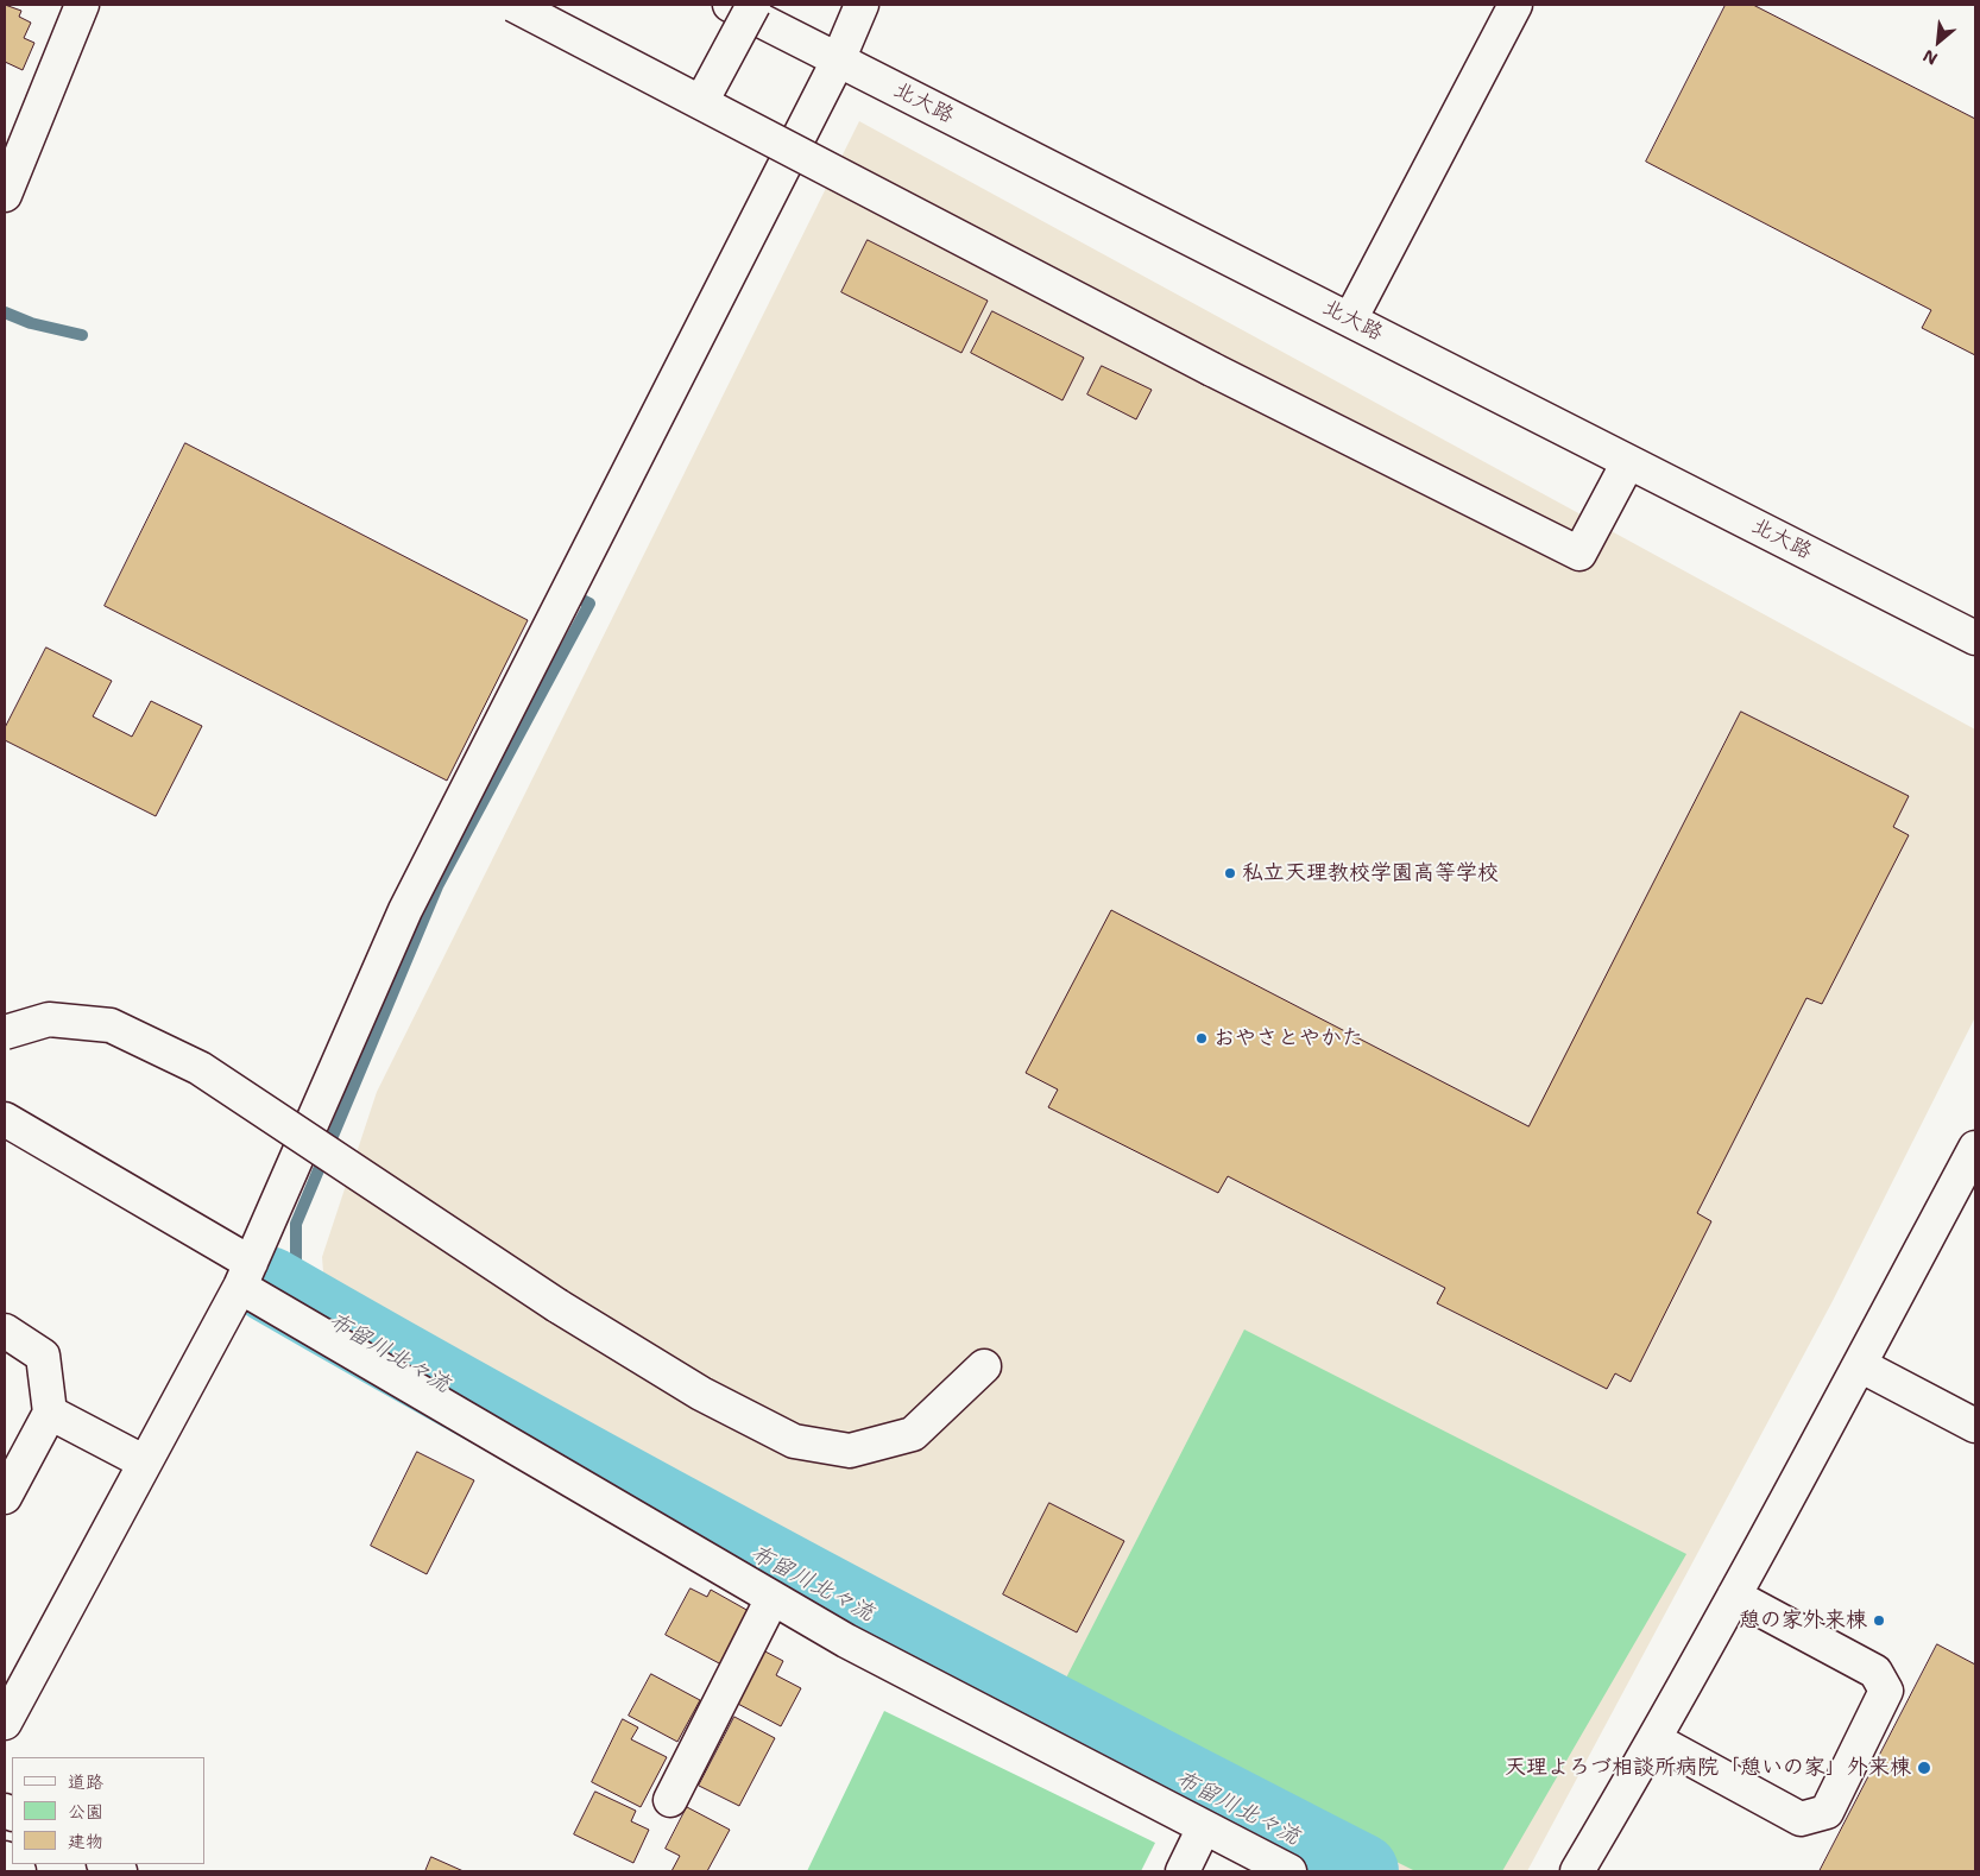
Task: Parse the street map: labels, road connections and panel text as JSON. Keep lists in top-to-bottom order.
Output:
{
  "streets": {
    "street": ["北大路"]
  },
  "water": ["布留川北々流"],
  "places": [
    "私立天理教校学園高等学校",
    "おやさとやかた",
    "憩の家外来棟",
    "天理よろづ相談所病院「憩いの家」外来棟"
  ],
  "legend": ["道路", "公園", "建物"],
  "north": "bottom left"
}
